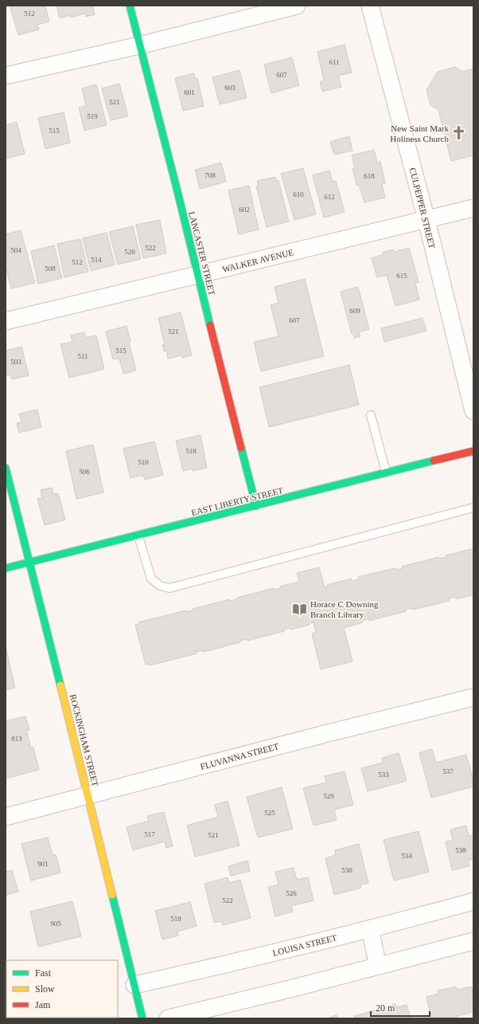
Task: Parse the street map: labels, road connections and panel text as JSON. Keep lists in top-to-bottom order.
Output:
{
  "streets": {
    "street": [
      "CULPEPPER STREET",
      "LANCASTER STREET",
      "WALKER AVENUE",
      "EAST LIBERTY STREET",
      "ROCKINGHAM STREET",
      "FLUVANNA STREET",
      "LOUISA STREET"
    ]
  },
  "crossings": [
    ["CULPEPPER STREET", "WALKER AVENUE"],
    ["LANCASTER STREET", "WALKER AVENUE"],
    ["LANCASTER STREET", "EAST LIBERTY STREET"],
    ["EAST LIBERTY STREET", "ROCKINGHAM STREET"],
    ["ROCKINGHAM STREET", "FLUVANNA STREET"],
    ["ROCKINGHAM STREET", "LOUISA STREET"]
  ],
  "places": {
    "church": ["New Saint Mark Holiness Church"],
    "library": ["Horace C Downing Branch Library"]
  },
  "house_numbers": [
    "512",
    "611",
    "607",
    "603",
    "601",
    "521",
    "519",
    "515",
    "708",
    "618",
    "610",
    "612",
    "602",
    "522",
    "504",
    "520",
    "514",
    "512",
    "508",
    "615",
    "609",
    "607",
    "521",
    "515",
    "511",
    "503",
    "518",
    "510",
    "506",
    "813",
    "537",
    "533",
    "529",
    "525",
    "517",
    "521",
    "538",
    "534",
    "901",
    "530",
    "526",
    "522",
    "518",
    "905"
  ],
  "legend": ["Fast", "Slow", "Jam"],
  "scale_bar": "20 m"
}
